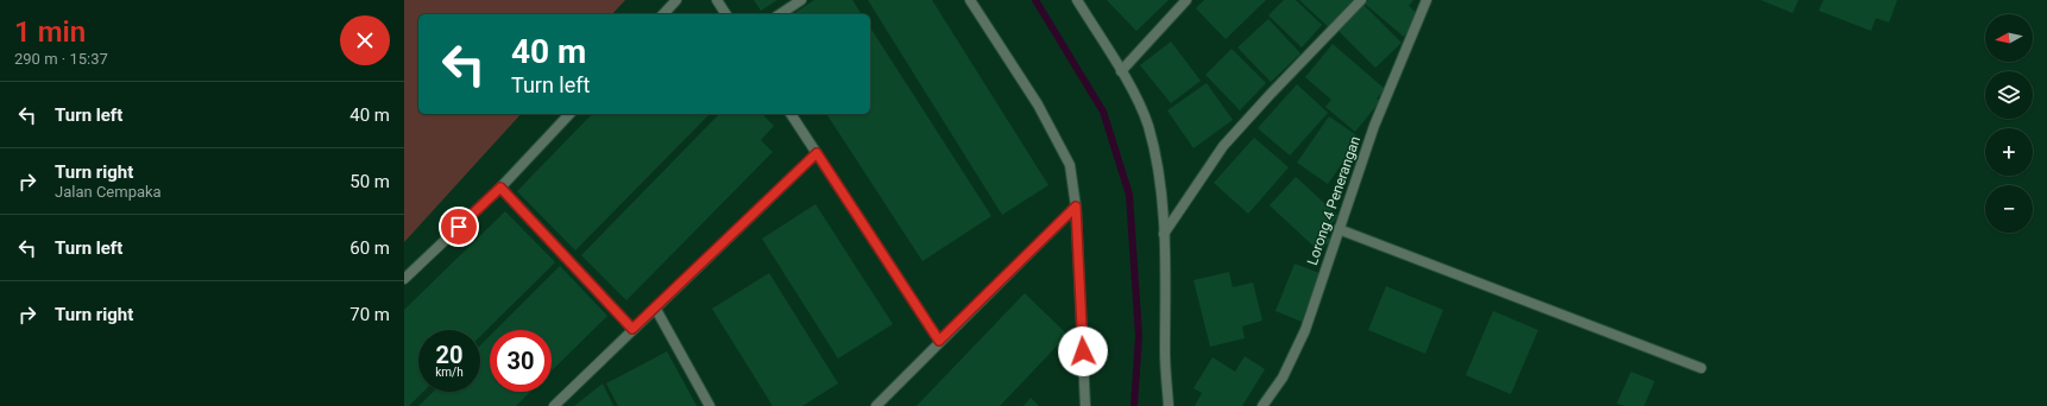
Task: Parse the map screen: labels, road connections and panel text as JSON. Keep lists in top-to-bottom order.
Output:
{
  "streets": {
    "street": ["Lorong 4 Penerangan"]
  },
  "north": "left",
  "page": {
    "heading": ["1 min", "290 m · 15:37"],
    "map_buttons": ["+", "−"],
    "turn": ["40 m", "Turn left"],
    "list": [
      {
        "name": "Turn left",
        "value": "40 m"
      },
      {
        "name": "Turn right",
        "note": "Jalan Cempaka",
        "value": "50 m"
      },
      {
        "name": "Turn left",
        "value": "60 m"
      },
      {
        "name": "Turn right",
        "value": "70 m"
      }
    ],
    "speed": "20 km/h",
    "limit": "30"
  }
}
